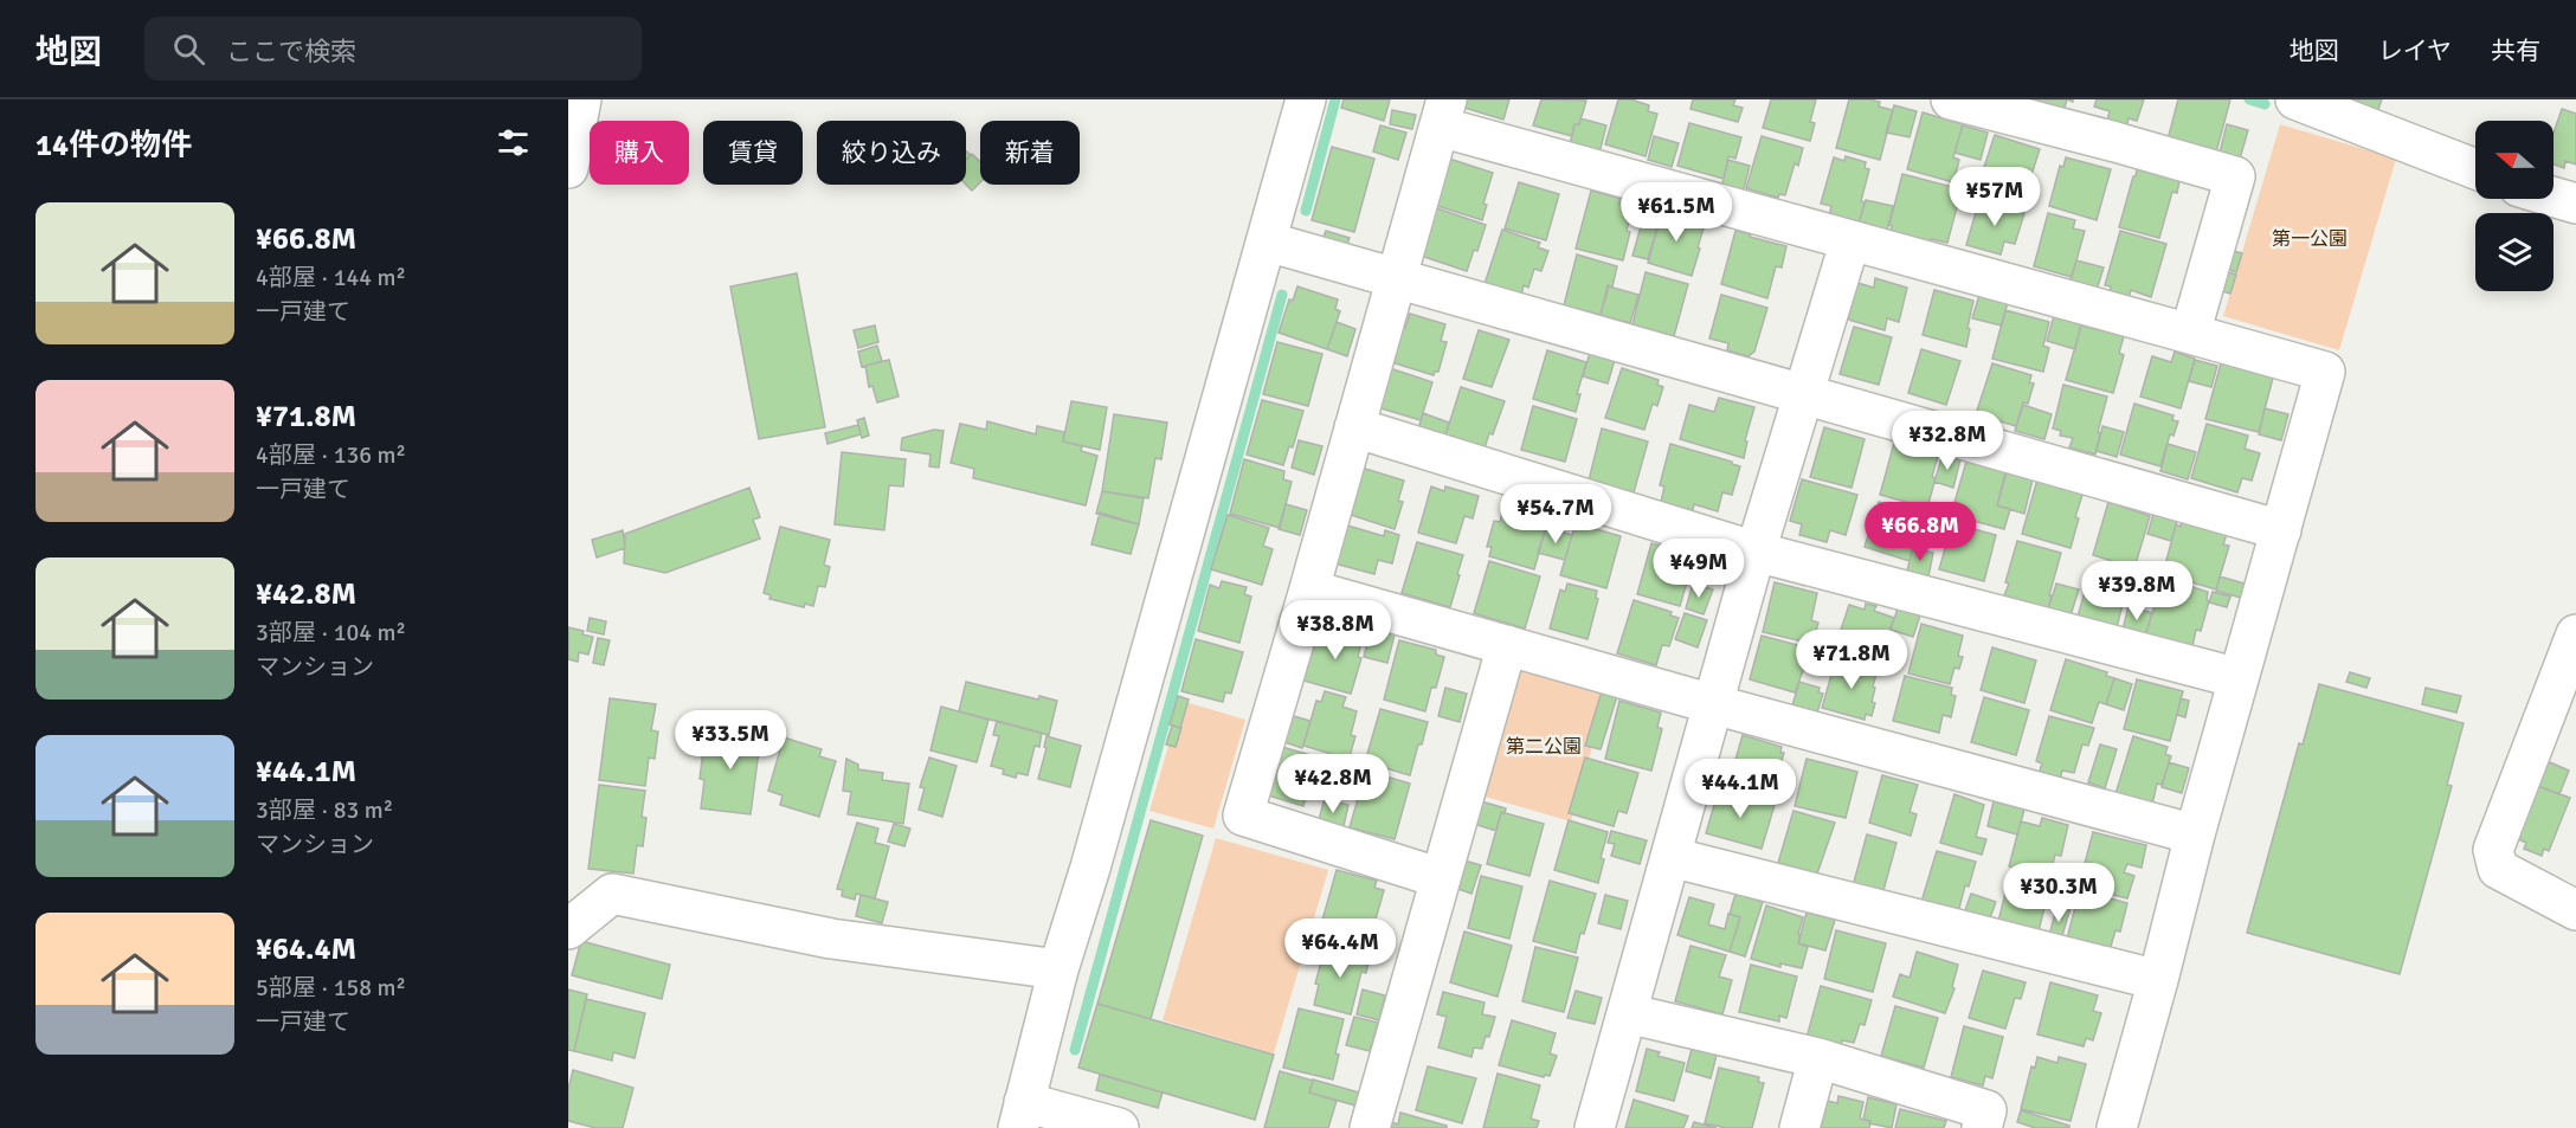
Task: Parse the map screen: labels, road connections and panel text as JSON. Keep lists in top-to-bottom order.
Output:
{
  "parks": ["第一公園", "第二公園"],
  "north": "left",
  "page": {
    "header": "地図",
    "search": "ここで検索",
    "nav": ["地図", "レイヤ", "共有"],
    "heading": "14件の物件",
    "chip": [
      "購入",
      "賃貸",
      "絞り込み",
      "新着"
    ],
    "price": [
      "¥57M",
      "¥61.5M",
      "¥32.8M",
      "¥54.7M",
      "¥66.8M",
      "¥49M",
      "¥39.8M",
      "¥38.8M",
      "¥71.8M",
      "¥33.5M",
      "¥42.8M",
      "¥44.1M",
      "¥30.3M",
      "¥64.4M"
    ],
    "list": [
      {
        "name": "¥66.8M",
        "note": "4部屋 · 144 m² · 一戸建て"
      },
      {
        "name": "¥71.8M",
        "note": "4部屋 · 136 m² · 一戸建て"
      },
      {
        "name": "¥42.8M",
        "note": "3部屋 · 104 m² · マンション"
      },
      {
        "name": "¥44.1M",
        "note": "3部屋 · 83 m² · マンション"
      },
      {
        "name": "¥64.4M",
        "note": "5部屋 · 158 m² · 一戸建て"
      }
    ]
  }
}
